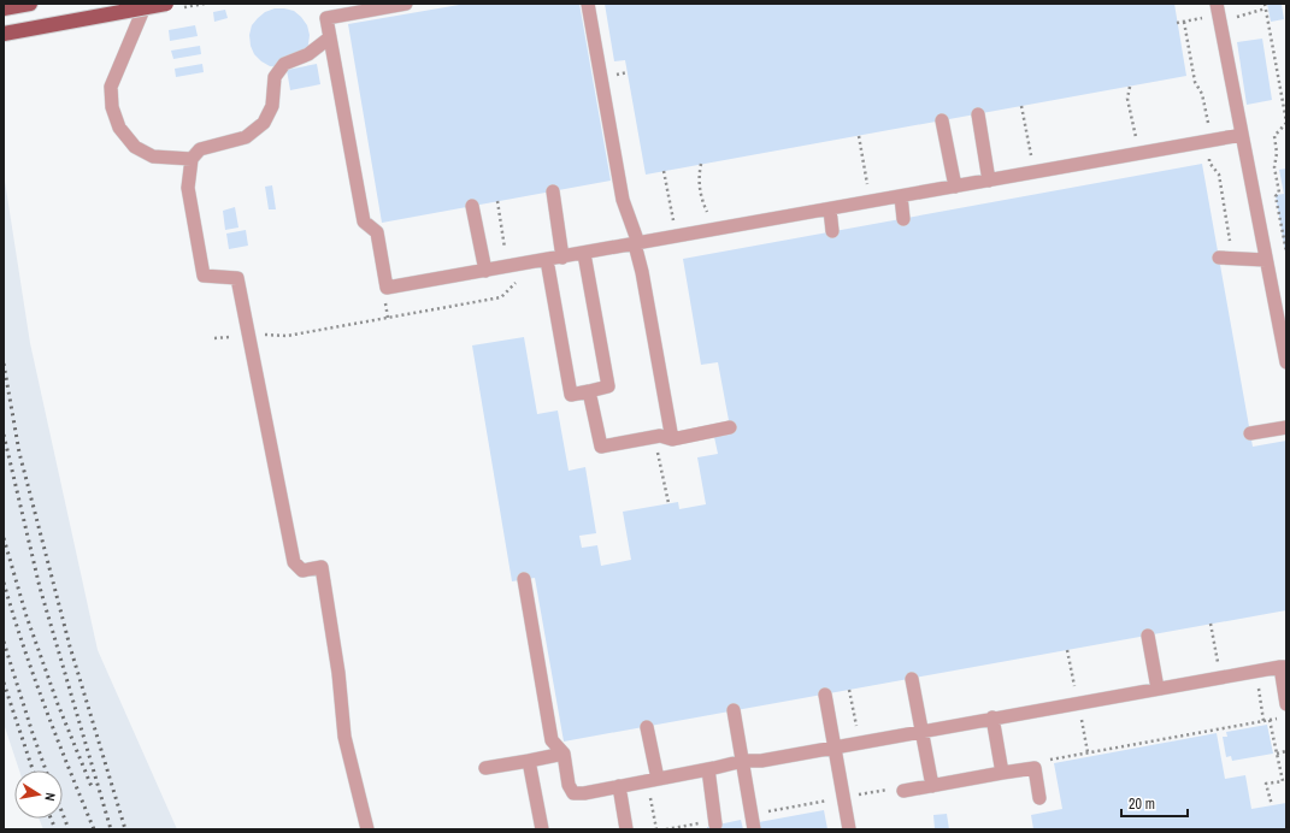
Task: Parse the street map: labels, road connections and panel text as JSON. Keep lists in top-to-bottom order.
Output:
{
  "scale_bar": "20 m",
  "north": "right"
}
